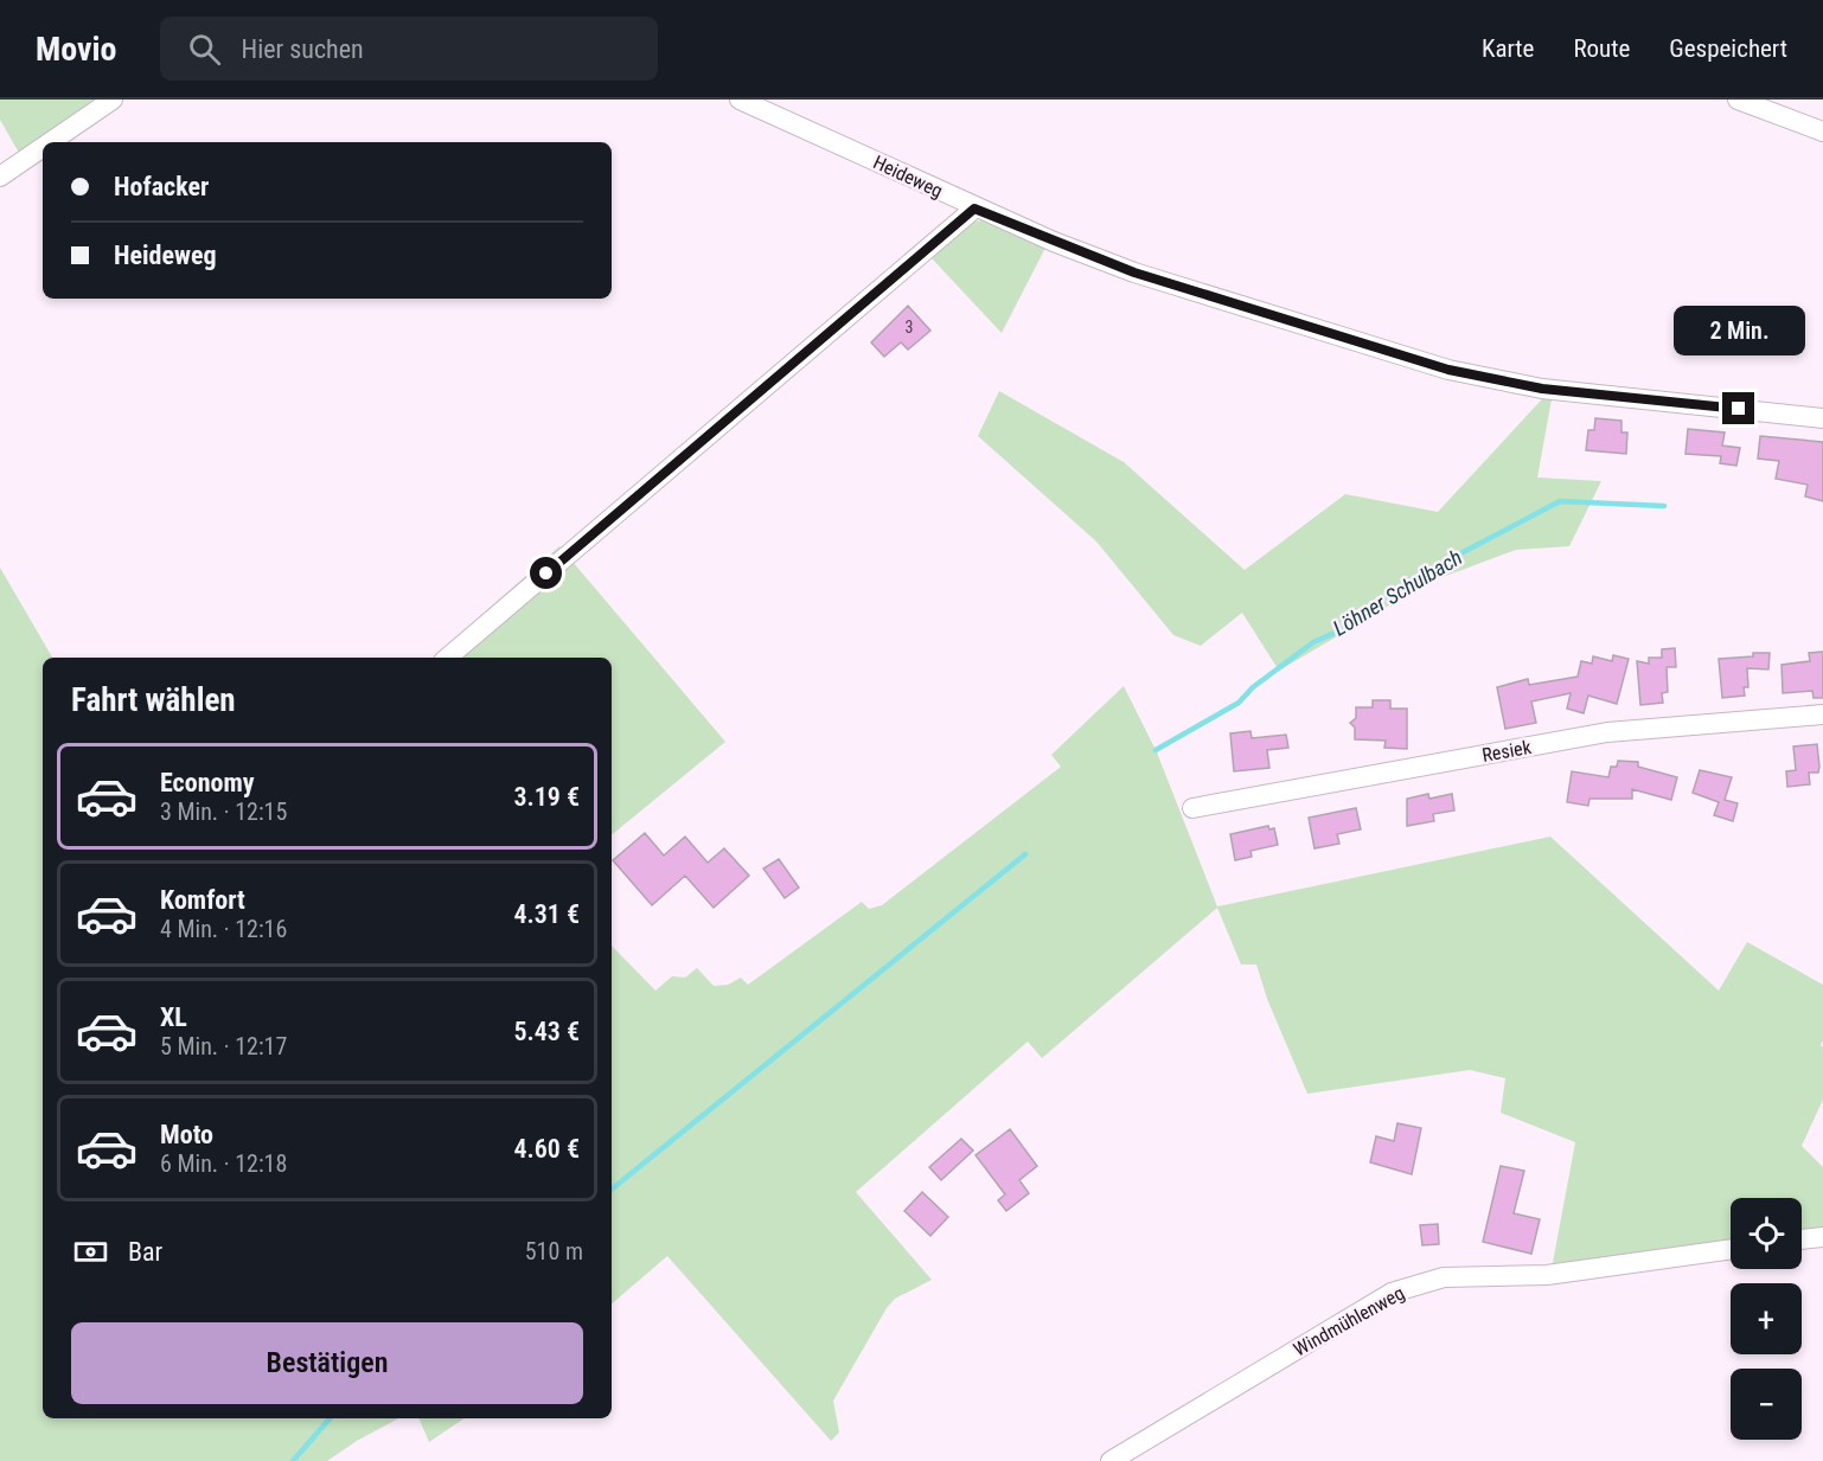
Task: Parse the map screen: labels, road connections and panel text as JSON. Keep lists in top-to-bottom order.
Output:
{
  "streets": {
    "street": ["Heideweg", "Resiek", "Windmühlenweg"]
  },
  "water": ["Löhner Schulbach"],
  "house_numbers": ["3"],
  "page": {
    "header": "Movio",
    "search": "Hier suchen",
    "nav": ["Karte", "Route", "Gespeichert"],
    "banner": ["Hofacker", "Heideweg"],
    "bubble": "2 Min.",
    "heading": "Fahrt wählen",
    "list": [
      {
        "name": "Economy",
        "note": "3 Min. · 12:15",
        "value": "3.19 €"
      },
      {
        "name": "Komfort",
        "note": "4 Min. · 12:16",
        "value": "4.31 €"
      },
      {
        "name": "XL",
        "note": "5 Min. · 12:17",
        "value": "5.43 €"
      },
      {
        "name": "Moto",
        "note": "6 Min. · 12:18",
        "value": "4.60 €"
      }
    ],
    "map_buttons": ["+", "−"],
    "pay": ["Bar", "510 m"],
    "buttons": "Bestätigen"
  }
}
